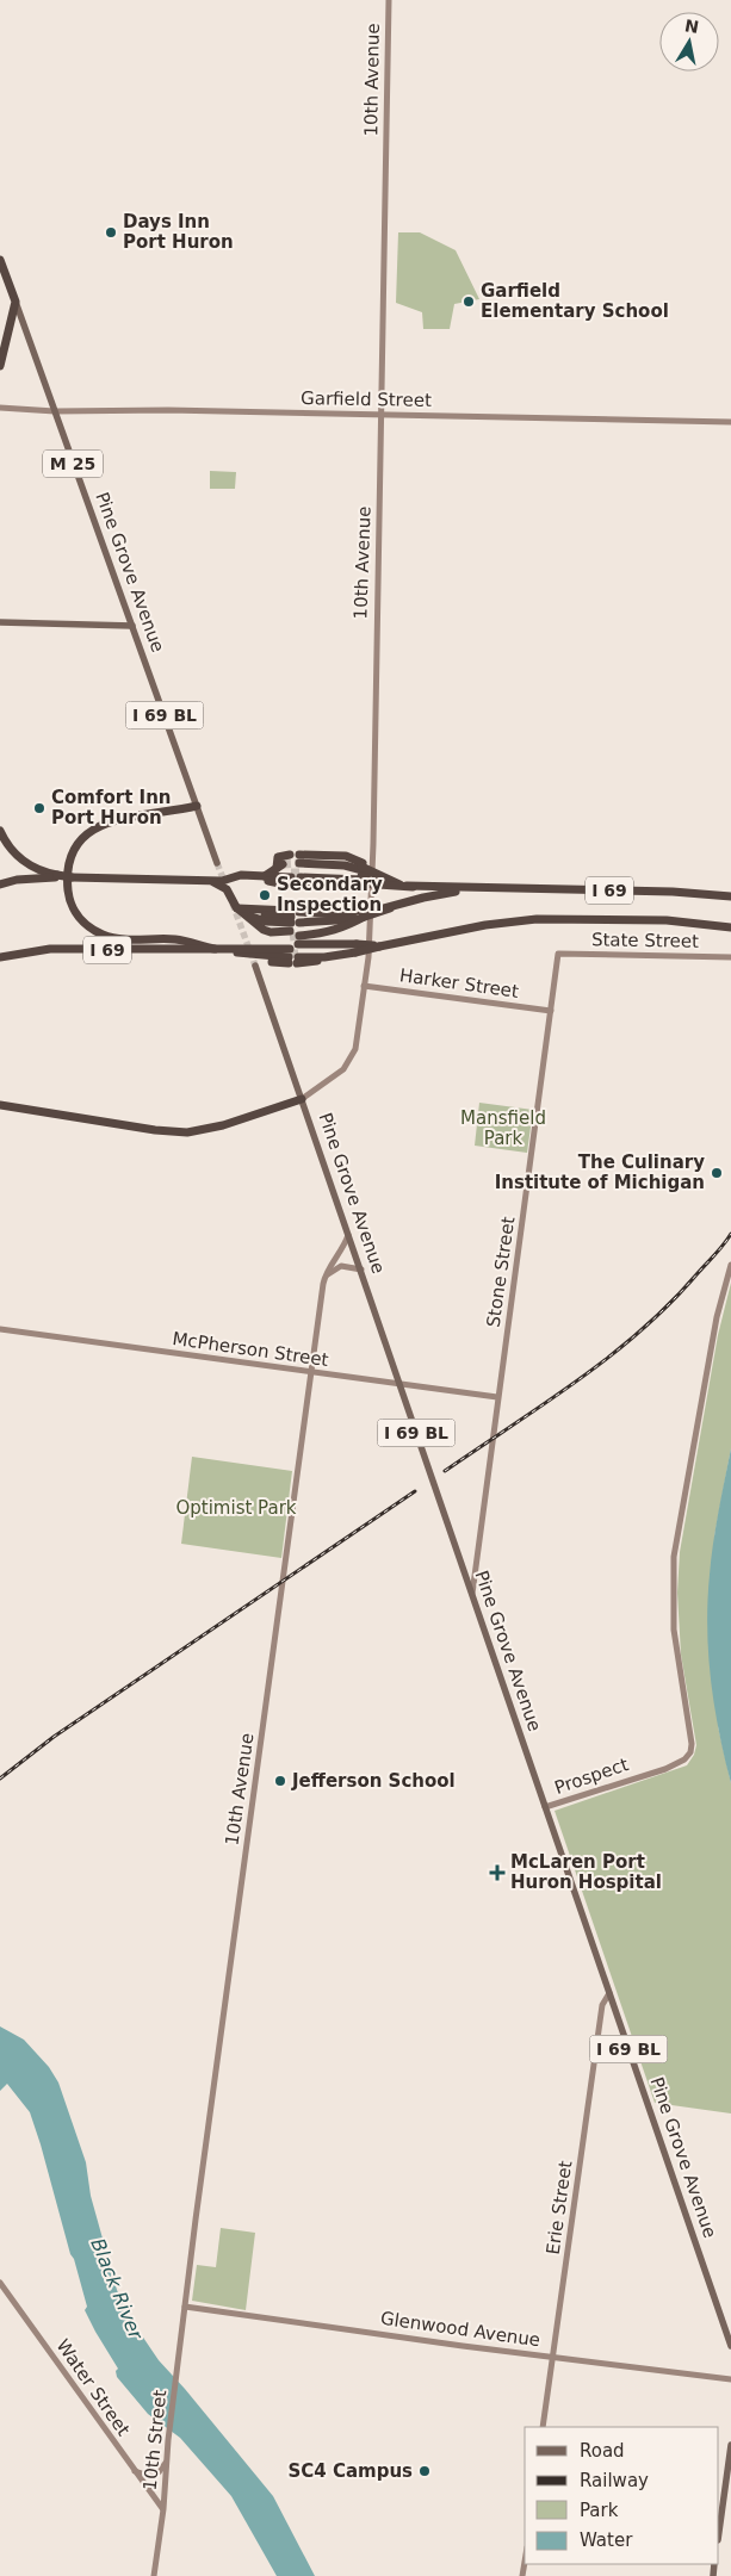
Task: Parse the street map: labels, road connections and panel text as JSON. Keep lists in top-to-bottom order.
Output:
{
  "streets": {
    "highway": ["M 25", "Pine Grove Avenue", "I 69"],
    "main road": ["I 69 BL"],
    "street": [
      "10th Avenue",
      "Garfield Street",
      "State Street",
      "Harker Street",
      "Stone Street",
      "McPherson Street",
      "Prospect",
      "Erie Street",
      "Glenwood Avenue",
      "Water Street",
      "10th Street"
    ]
  },
  "crossings": [
    ["10th Avenue", "Garfield Street"],
    ["10th Avenue", "Pine Grove Avenue"],
    ["10th Avenue", "Harker Street"],
    ["10th Avenue", "McPherson Street"],
    ["10th Avenue", "Glenwood Avenue"],
    ["10th Avenue", "10th Street"],
    ["Garfield Street", "Pine Grove Avenue"],
    ["Pine Grove Avenue", "Stone Street"],
    ["Pine Grove Avenue", "McPherson Street"],
    ["Pine Grove Avenue", "Prospect"],
    ["Pine Grove Avenue", "Erie Street"],
    ["State Street", "Stone Street"],
    ["Harker Street", "Stone Street"],
    ["Stone Street", "McPherson Street"],
    ["Erie Street", "Glenwood Avenue"],
    ["Glenwood Avenue", "10th Street"],
    ["Water Street", "10th Street"]
  ],
  "water": ["Black River"],
  "parks": ["Mansfield Park", "Optimist Park"],
  "places": {
    "other": [
      "Days Inn Port Huron",
      "Garfield Elementary School",
      "Comfort Inn Port Huron",
      "Secondary Inspection",
      "The Culinary Institute of Michigan",
      "Jefferson School",
      "SC4 Campus"
    ],
    "health": ["McLaren Port Huron Hospital"]
  },
  "legend": [
    "Road",
    "Railway",
    "Park",
    "Water"
  ],
  "north": "top"
}
